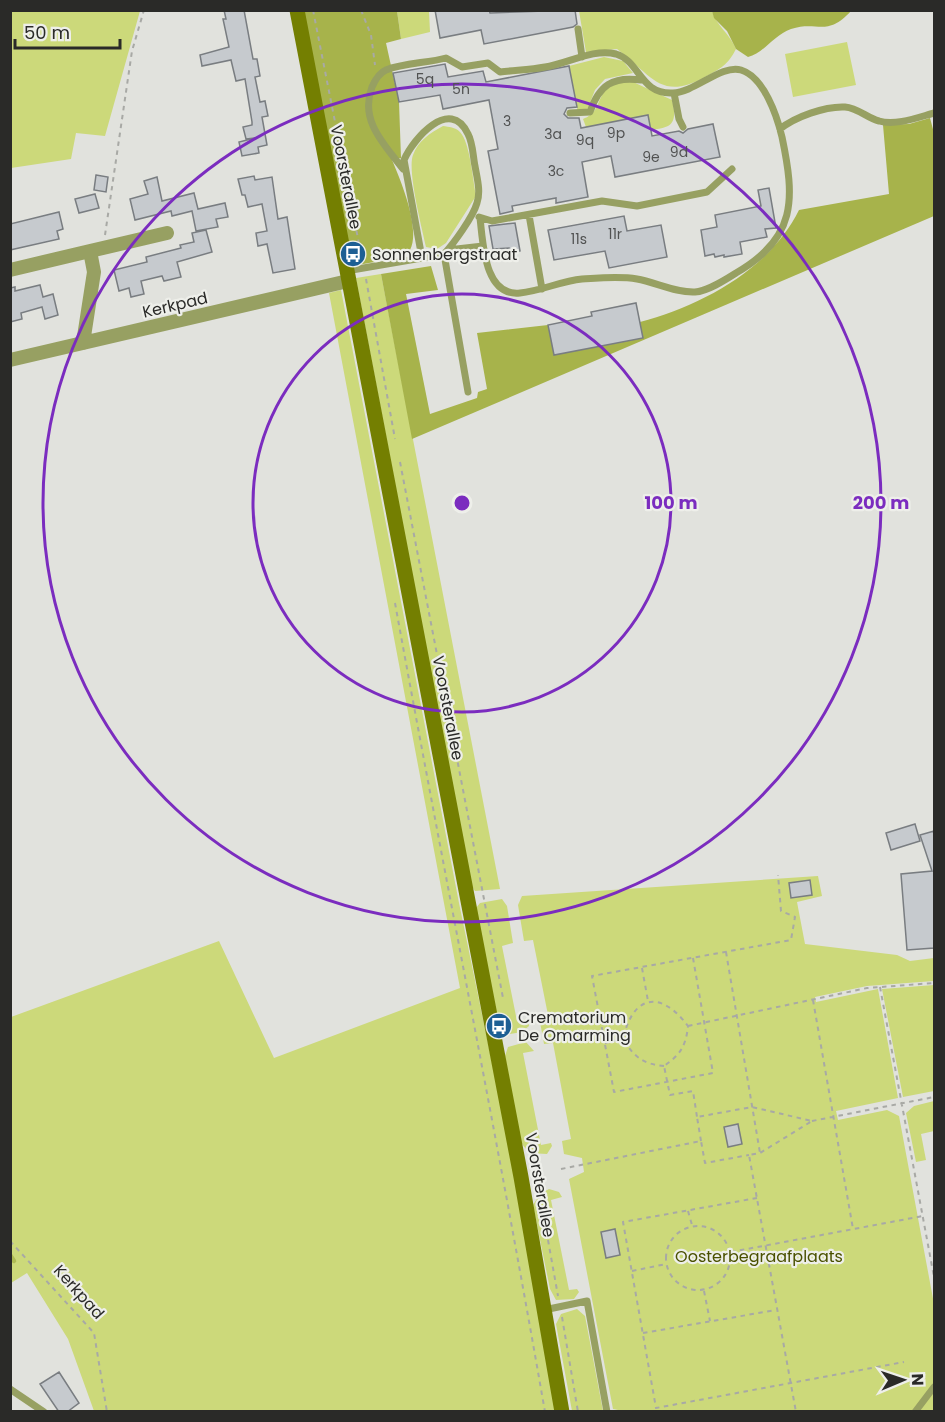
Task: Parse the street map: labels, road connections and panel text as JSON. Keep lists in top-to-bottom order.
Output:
{
  "streets": {
    "main road": ["Voorsterallee"],
    "street": ["Kerkpad"]
  },
  "crossings": [
    ["Voorsterallee", "Kerkpad"]
  ],
  "parks": ["Oosterbegraafplaats"],
  "places": {
    "bus stop": ["Sonnenbergstraat", "Crematorium De Omarming"]
  },
  "house_numbers": [
    "5q",
    "5n",
    "3",
    "9p",
    "3a",
    "9q",
    "9d",
    "9e",
    "3c",
    "11r",
    "11s"
  ],
  "scale_bar": "50 m",
  "north": "right",
  "rings": ["100 m", "200 m"]
}
